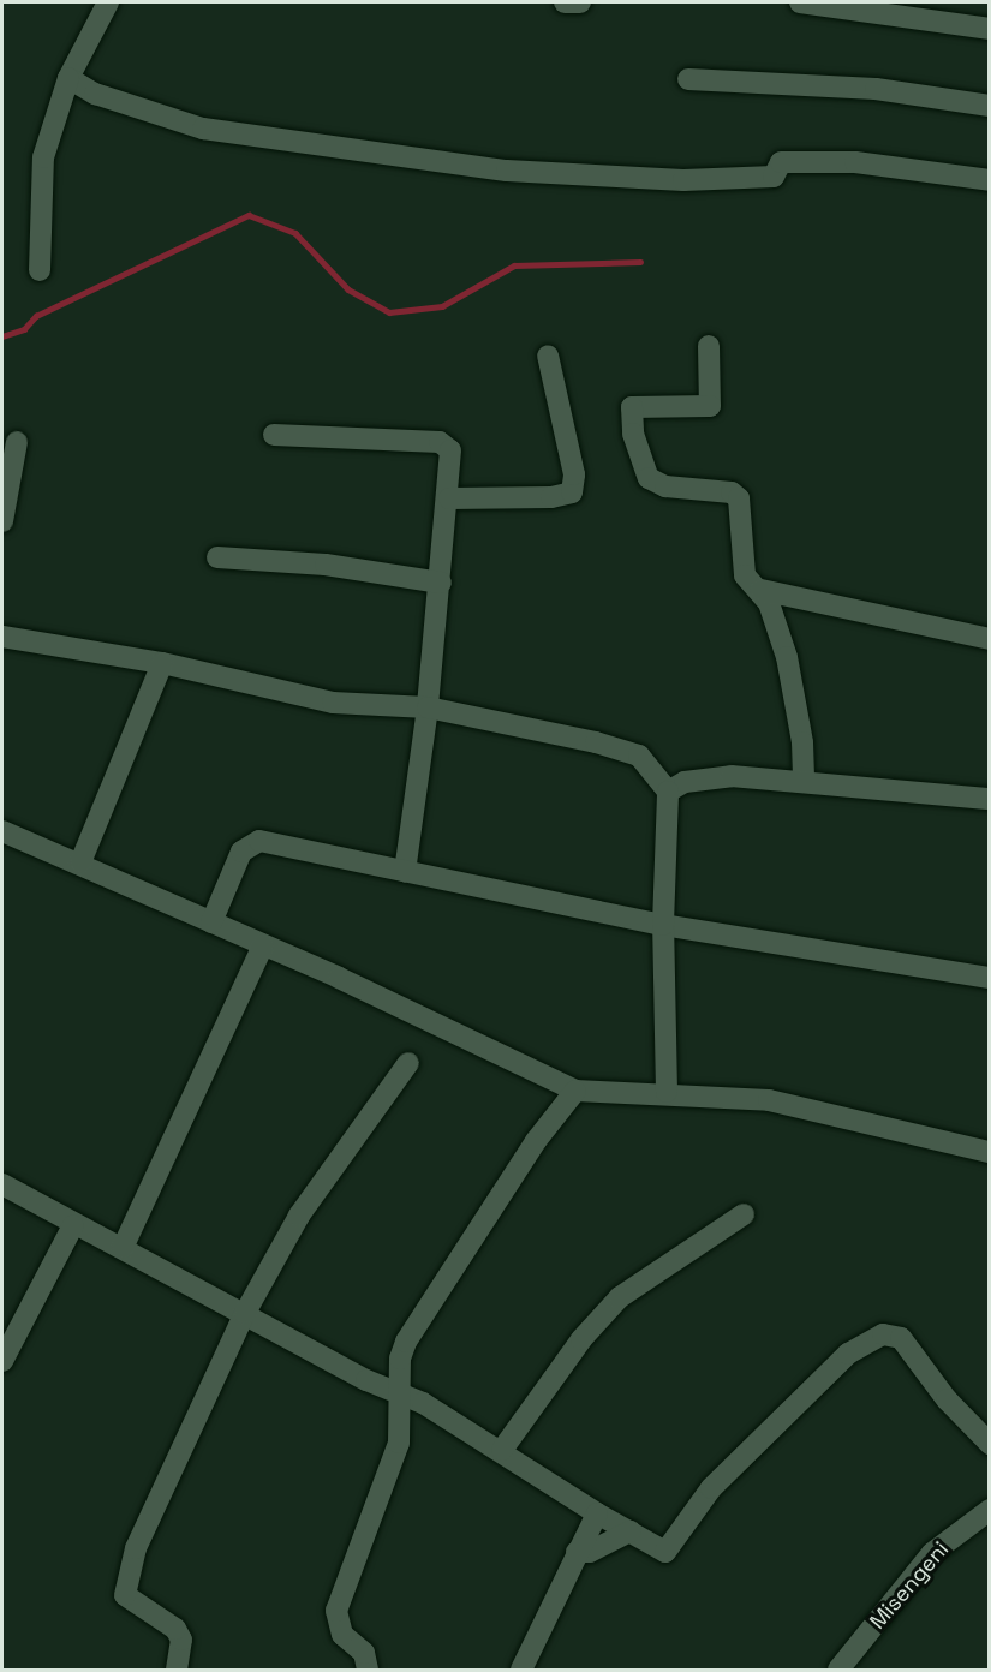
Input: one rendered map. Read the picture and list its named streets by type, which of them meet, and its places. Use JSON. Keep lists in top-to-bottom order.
{
  "streets": {
    "street": ["Misengeni"]
  }
}
